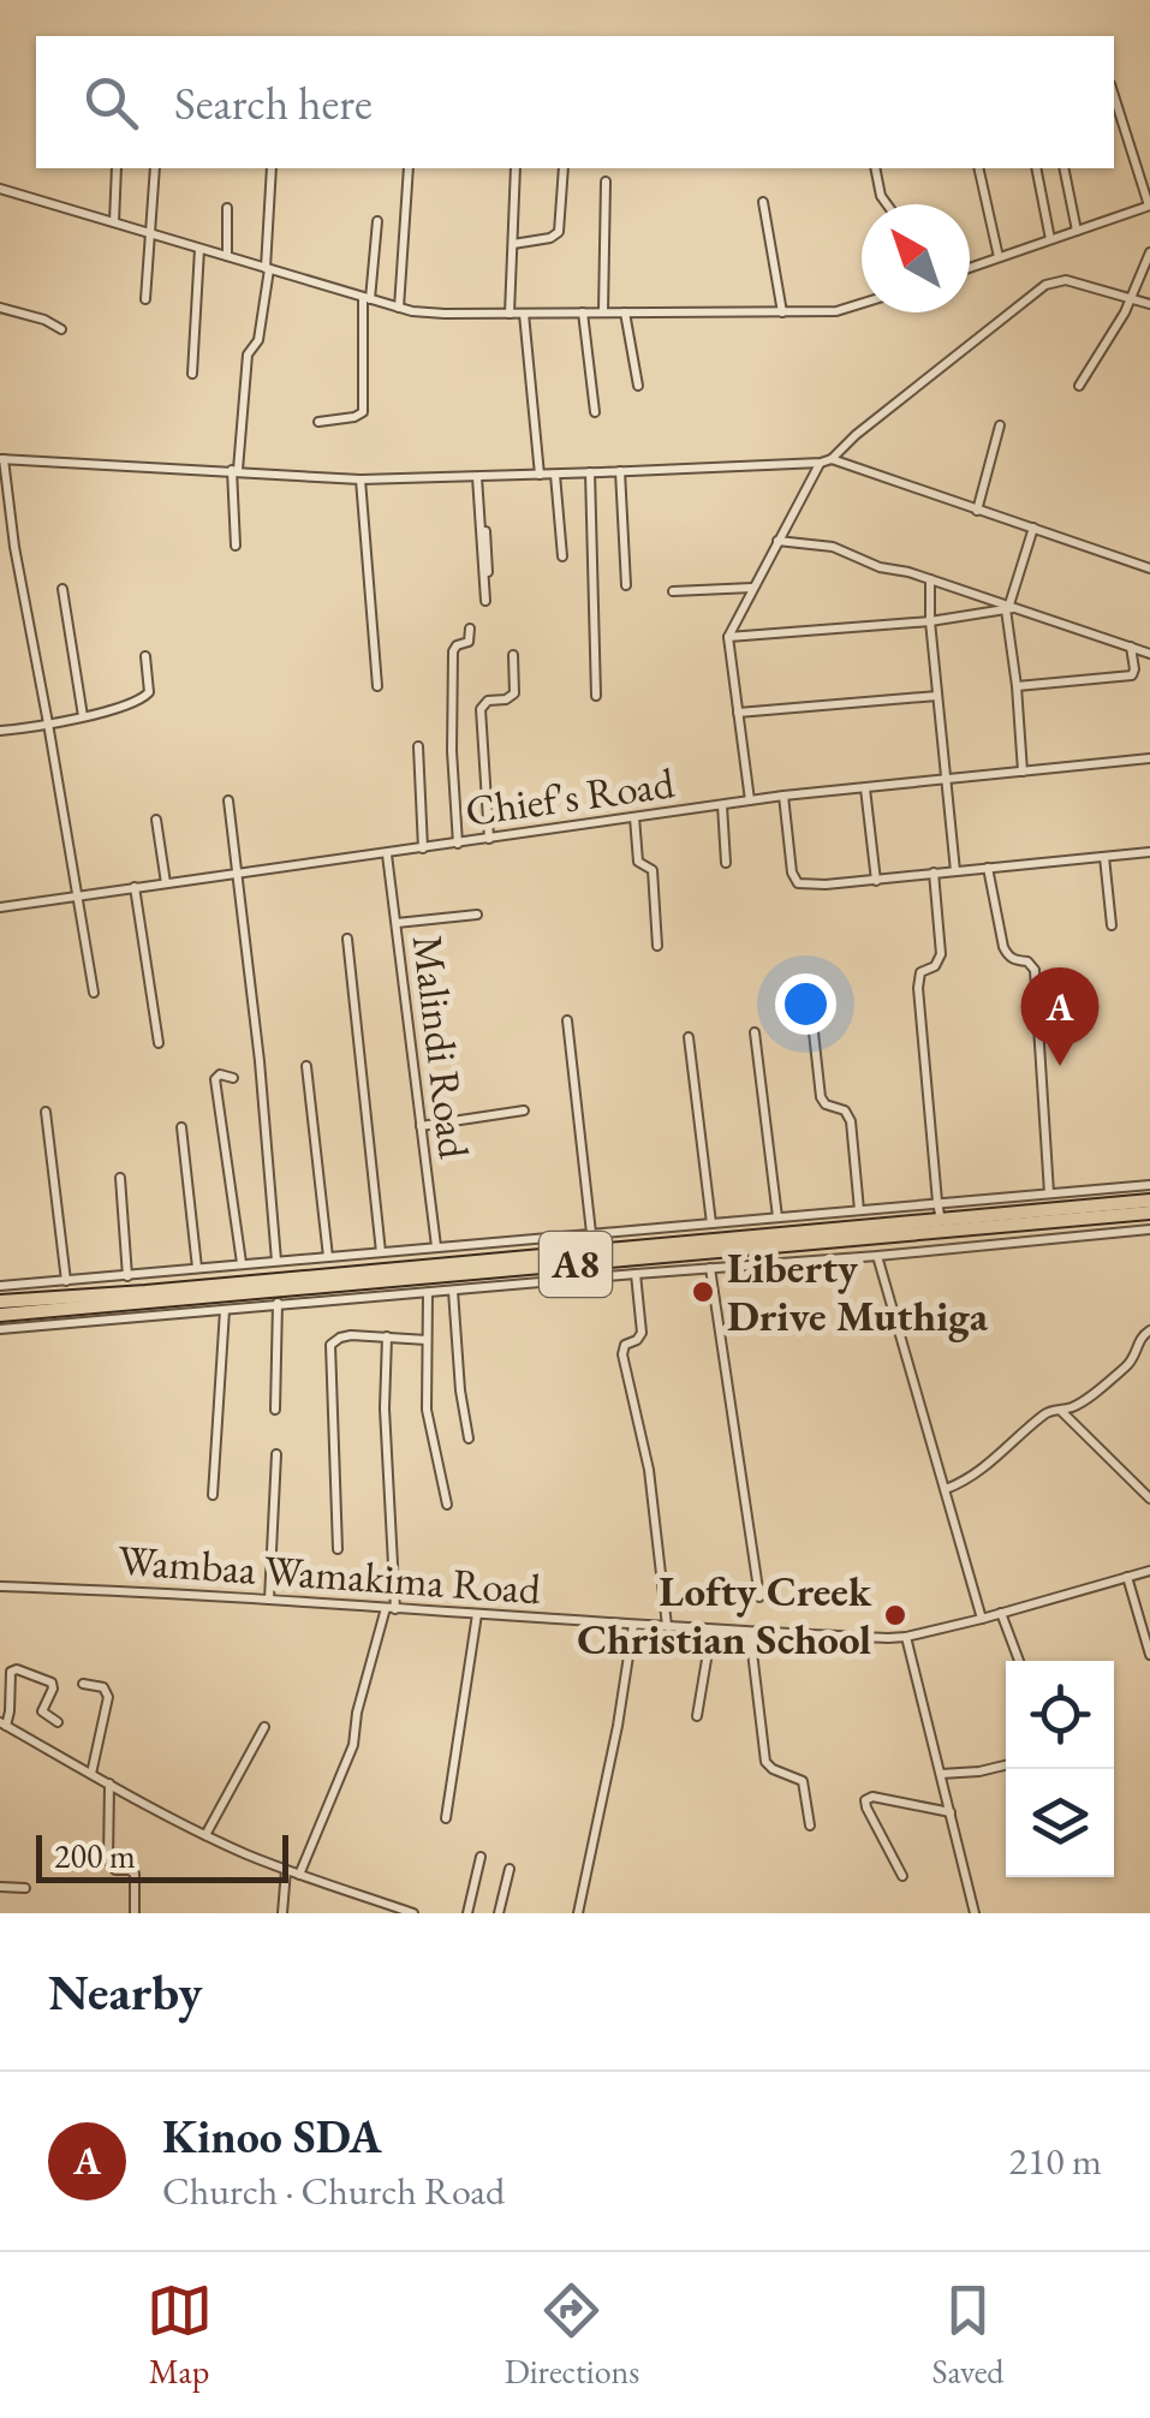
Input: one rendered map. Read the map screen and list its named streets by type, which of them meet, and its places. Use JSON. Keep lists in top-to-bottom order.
{
  "streets": {
    "highway": ["A8"],
    "street": ["Chief's Road", "Malindi Road", "Wambaa Wamakima Road"]
  },
  "crossings": [
    ["Chief's Road", "Malindi Road"]
  ],
  "places": ["Liberty Drive Muthiga", "Lofty Creek Christian School"],
  "scale_bar": "200 m",
  "north": "top left",
  "page": {
    "search": "Search here",
    "pins": "A",
    "scale": "200 m",
    "heading": "Nearby",
    "list": [
      {
        "mark": "A",
        "name": "Kinoo SDA",
        "note": "Church · Church Road",
        "value": "210 m"
      }
    ],
    "nav": ["Map", "Directions", "Saved"]
  }
}
